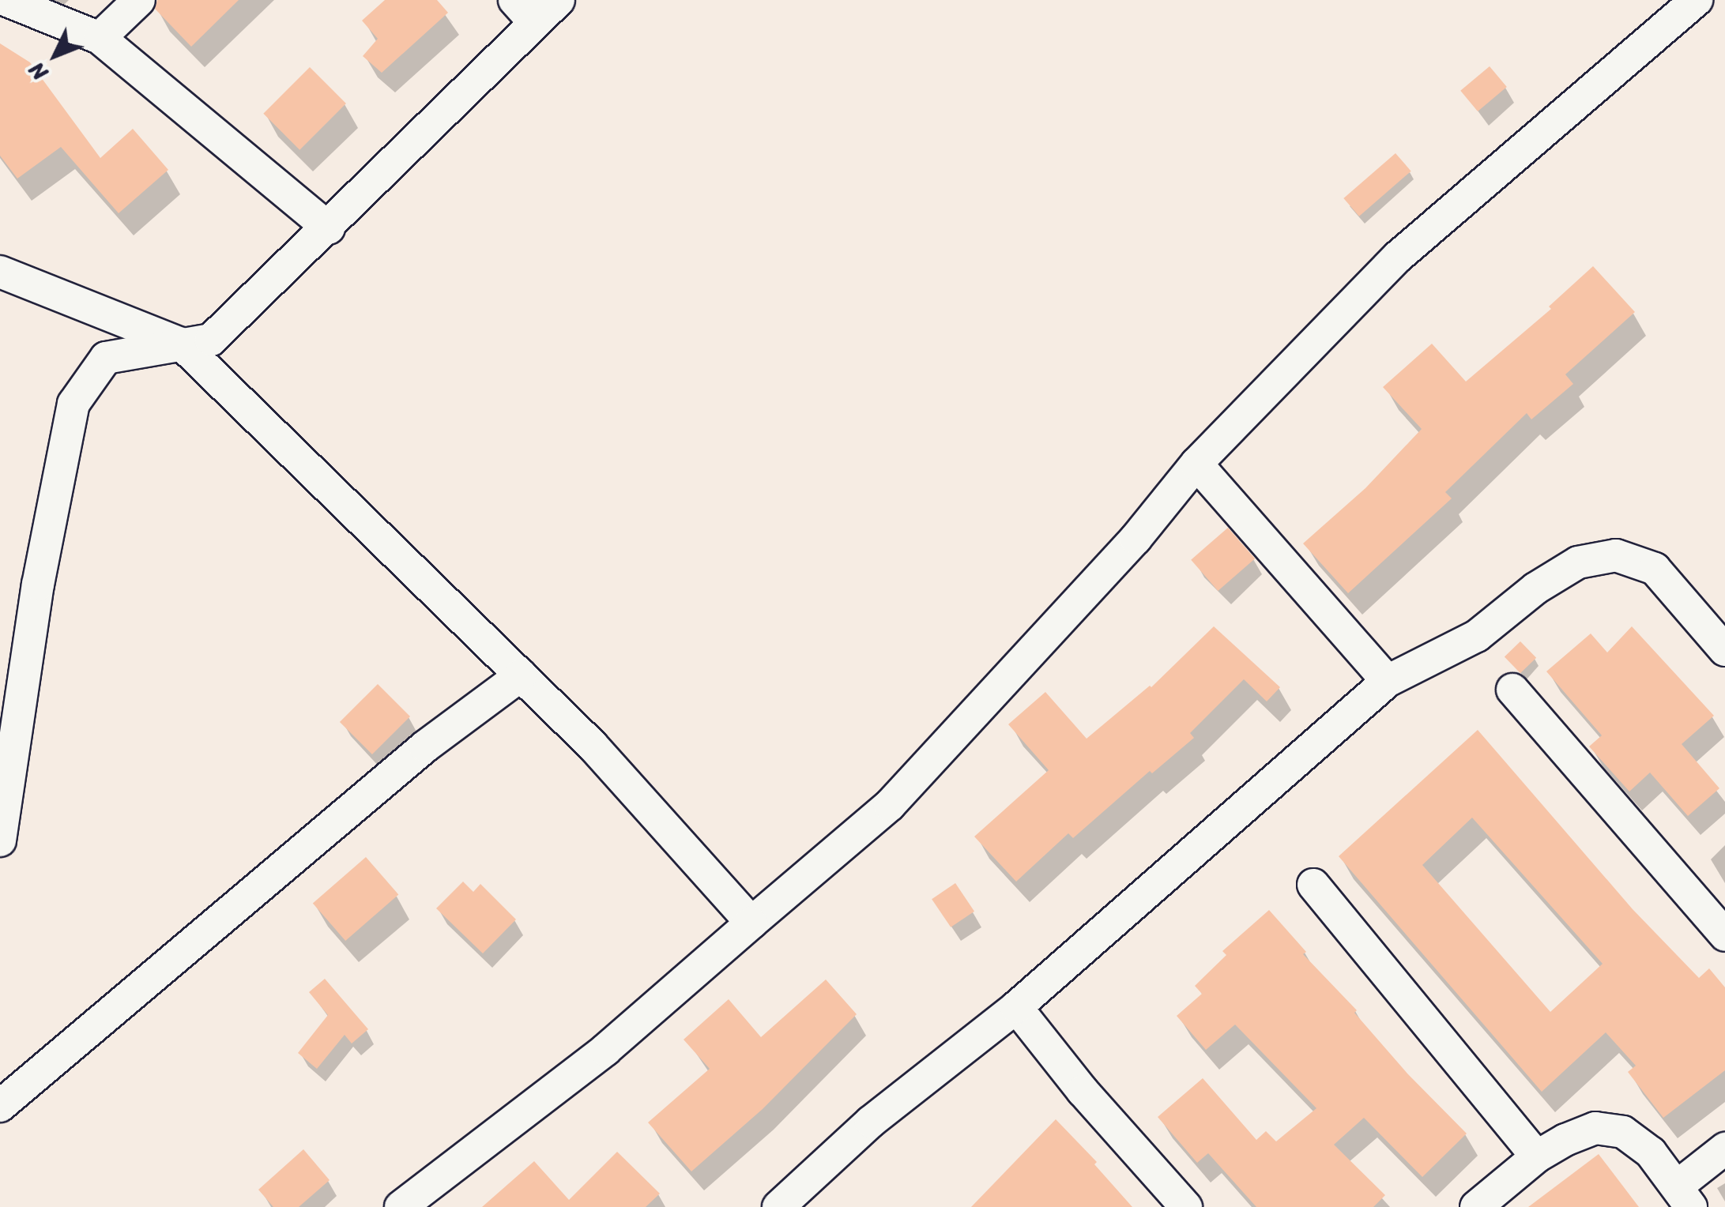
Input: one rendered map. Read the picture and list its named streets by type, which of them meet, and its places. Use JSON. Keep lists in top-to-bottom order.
{
  "north": "bottom left"
}
